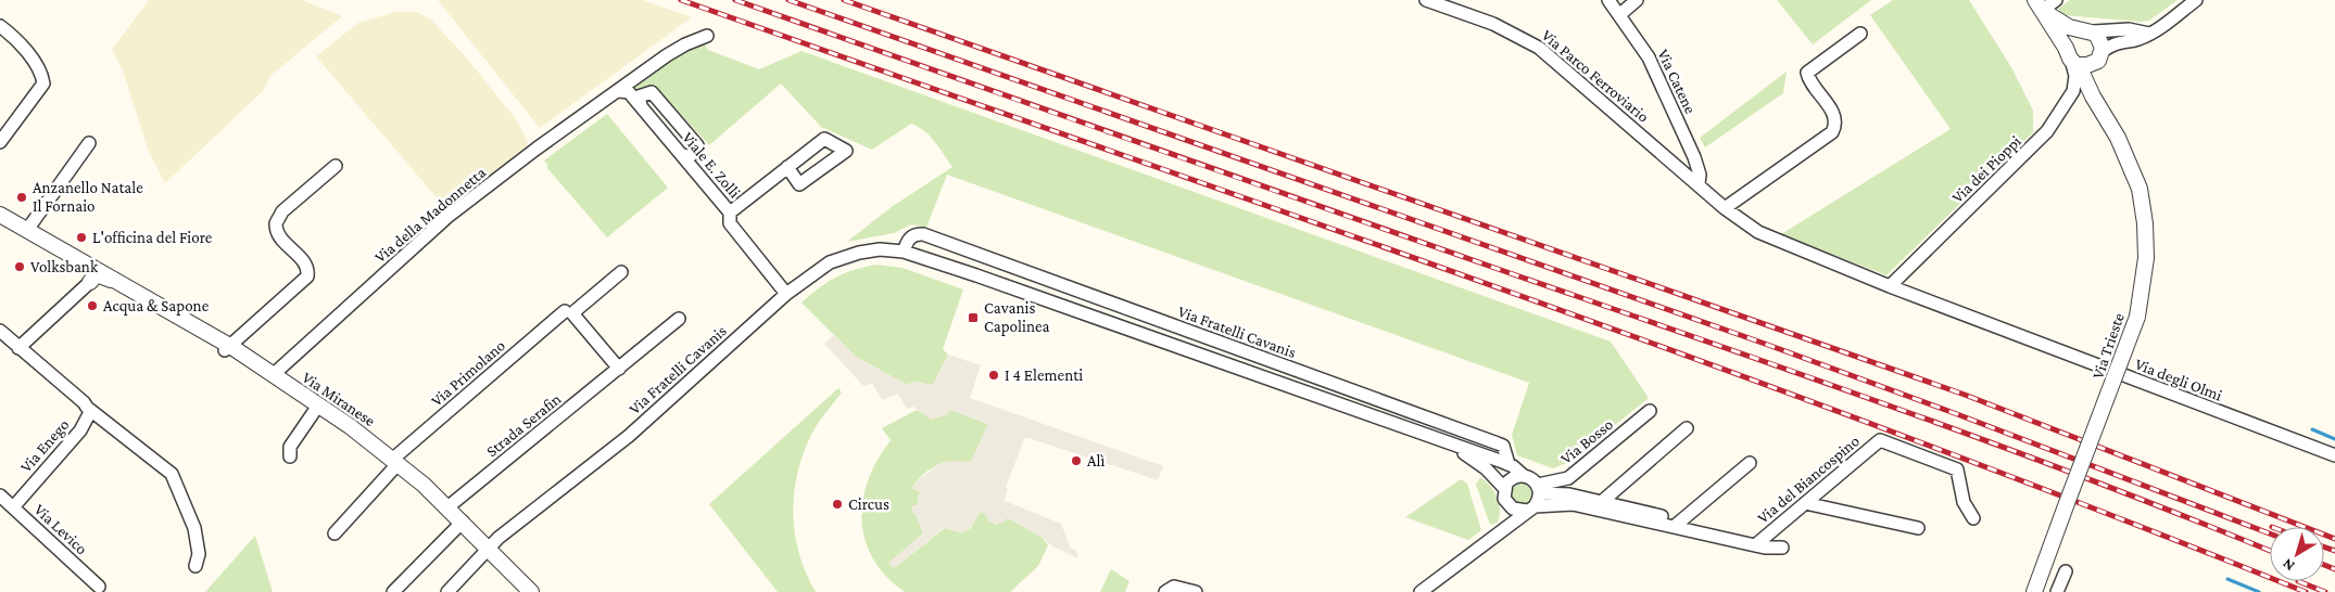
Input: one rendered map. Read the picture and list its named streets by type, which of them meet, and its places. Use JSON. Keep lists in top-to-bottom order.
{
  "streets": {
    "street": [
      "Via Parco Ferroviario",
      "Via Catene",
      "Viale E. Zolli",
      "Via dei Pioppi",
      "Via della Madonnetta",
      "Via Fratelli Cavanis",
      "Via Trieste",
      "Via Primolano",
      "Via degli Olmi",
      "Via Miranese",
      "Strada Serafin",
      "Via Bosso",
      "Via Enego",
      "Via del Biancospino",
      "Via Levico"
    ]
  },
  "crossings": [
    ["Via Parco Ferroviario", "Via Catene"],
    ["Via Parco Ferroviario", "Via dei Pioppi"],
    ["Via Parco Ferroviario", "Via degli Olmi"],
    ["Viale E. Zolli", "Via della Madonnetta"],
    ["Viale E. Zolli", "Via Fratelli Cavanis"],
    ["Via dei Pioppi", "Via Trieste"],
    ["Via dei Pioppi", "Via degli Olmi"],
    ["Via della Madonnetta", "Via Miranese"],
    ["Via Fratelli Cavanis", "Via Miranese"],
    ["Via Fratelli Cavanis", "Via Bosso"],
    ["Via Primolano", "Via Miranese"],
    ["Via Miranese", "Strada Serafin"],
    ["Via Enego", "Via Levico"]
  ],
  "places": {
    "other": [
      "Anzanello Natale Il Fornaio",
      "L'officina del Fiore",
      "Volksbank",
      "Acqua & Sapone",
      "I 4 Elementi",
      "Alì",
      "Circus"
    ],
    "transit": ["Cavanis Capolinea"]
  },
  "north": "bottom left"
}
